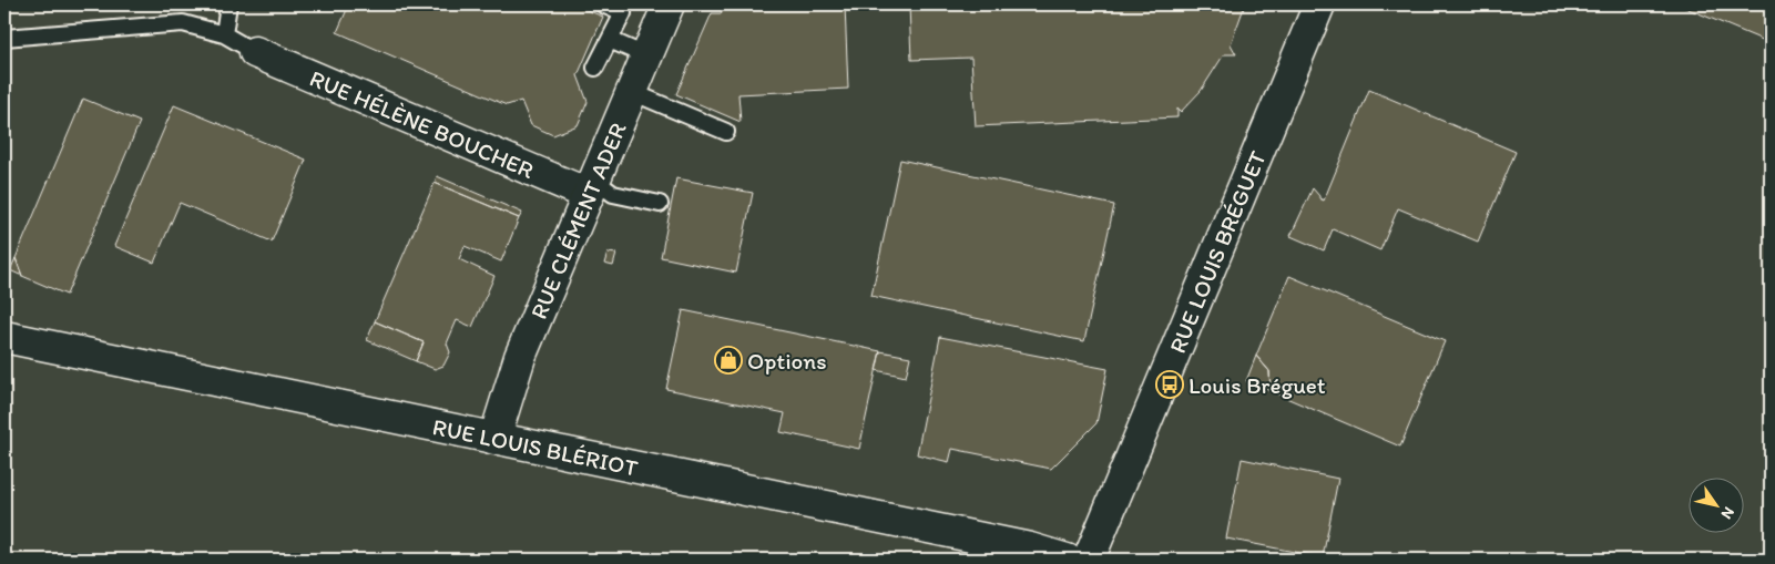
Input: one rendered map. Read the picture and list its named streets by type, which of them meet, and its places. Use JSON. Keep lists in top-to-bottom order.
{
  "streets": {
    "street": [
      "RUE HÉLÈNE BOUCHER",
      "RUE CLÉMENT ADER",
      "RUE LOUIS BRÉGUET",
      "RUE LOUIS BLÉRIOT"
    ]
  },
  "crossings": [
    ["RUE HÉLÈNE BOUCHER", "RUE CLÉMENT ADER"],
    ["RUE CLÉMENT ADER", "RUE LOUIS BLÉRIOT"]
  ],
  "places": {
    "shop": ["Options"],
    "bus stop": ["Louis Bréguet"]
  },
  "north": "bottom right"
}
